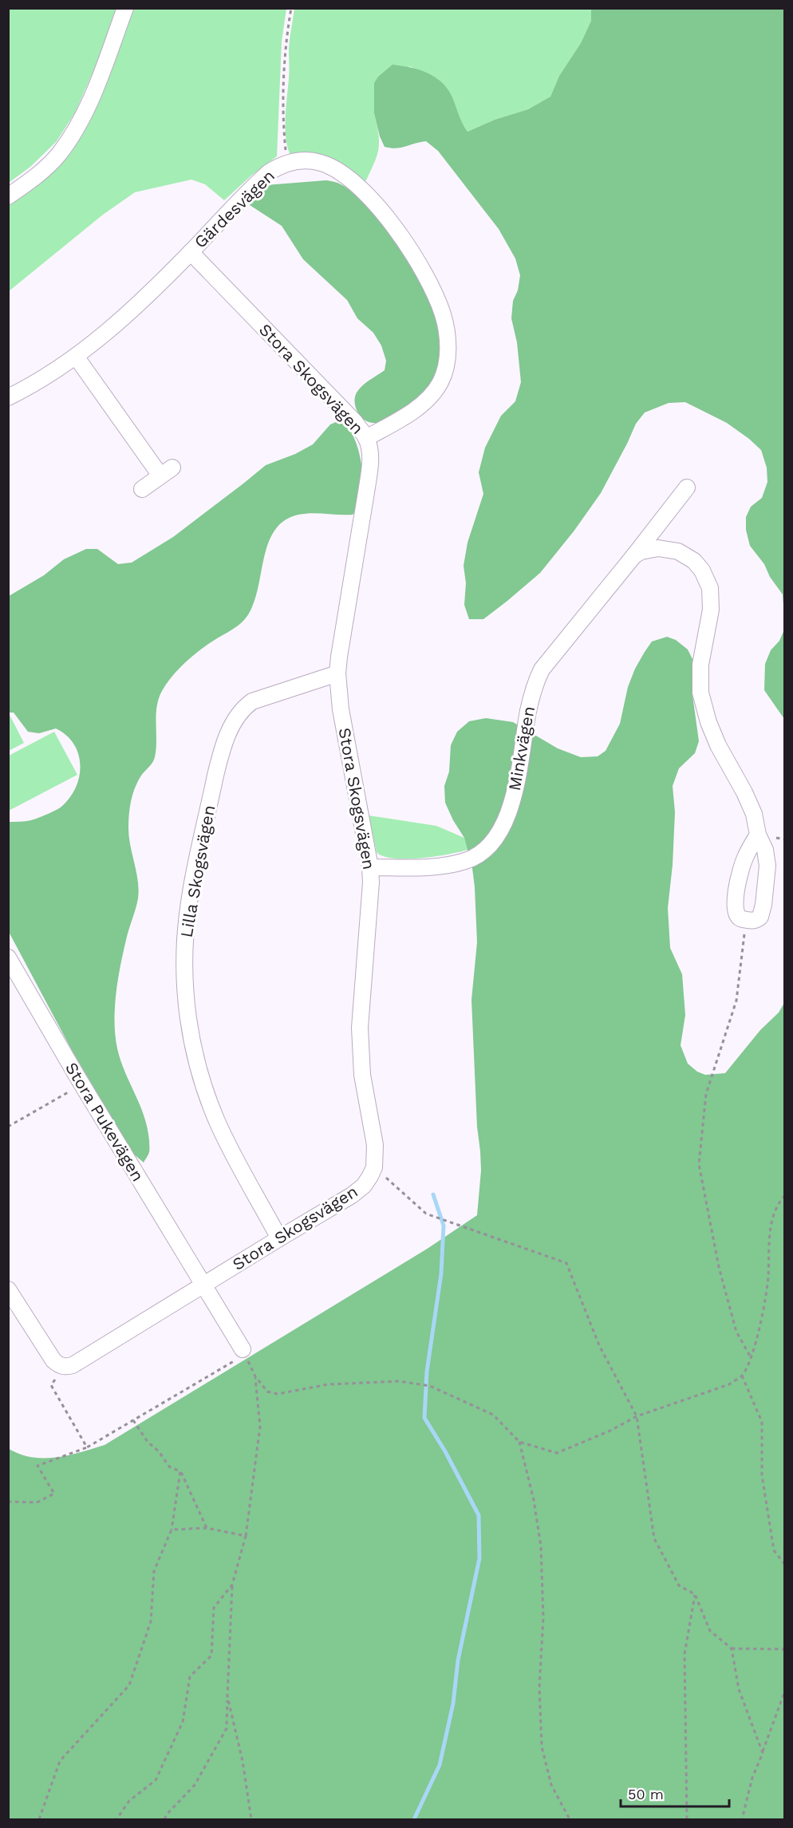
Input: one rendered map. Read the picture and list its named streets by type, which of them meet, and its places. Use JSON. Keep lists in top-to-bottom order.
{
  "streets": {
    "street": [
      "Gärdesvägen",
      "Stora Skogsvägen",
      "Minkvägen",
      "Lilla Skogsvägen",
      "Stora Pukevägen"
    ]
  },
  "crossings": [
    ["Gärdesvägen", "Stora Skogsvägen"],
    ["Stora Skogsvägen", "Minkvägen"],
    ["Stora Skogsvägen", "Lilla Skogsvägen"],
    ["Stora Skogsvägen", "Stora Pukevägen"]
  ],
  "scale_bar": "50 m"
}
